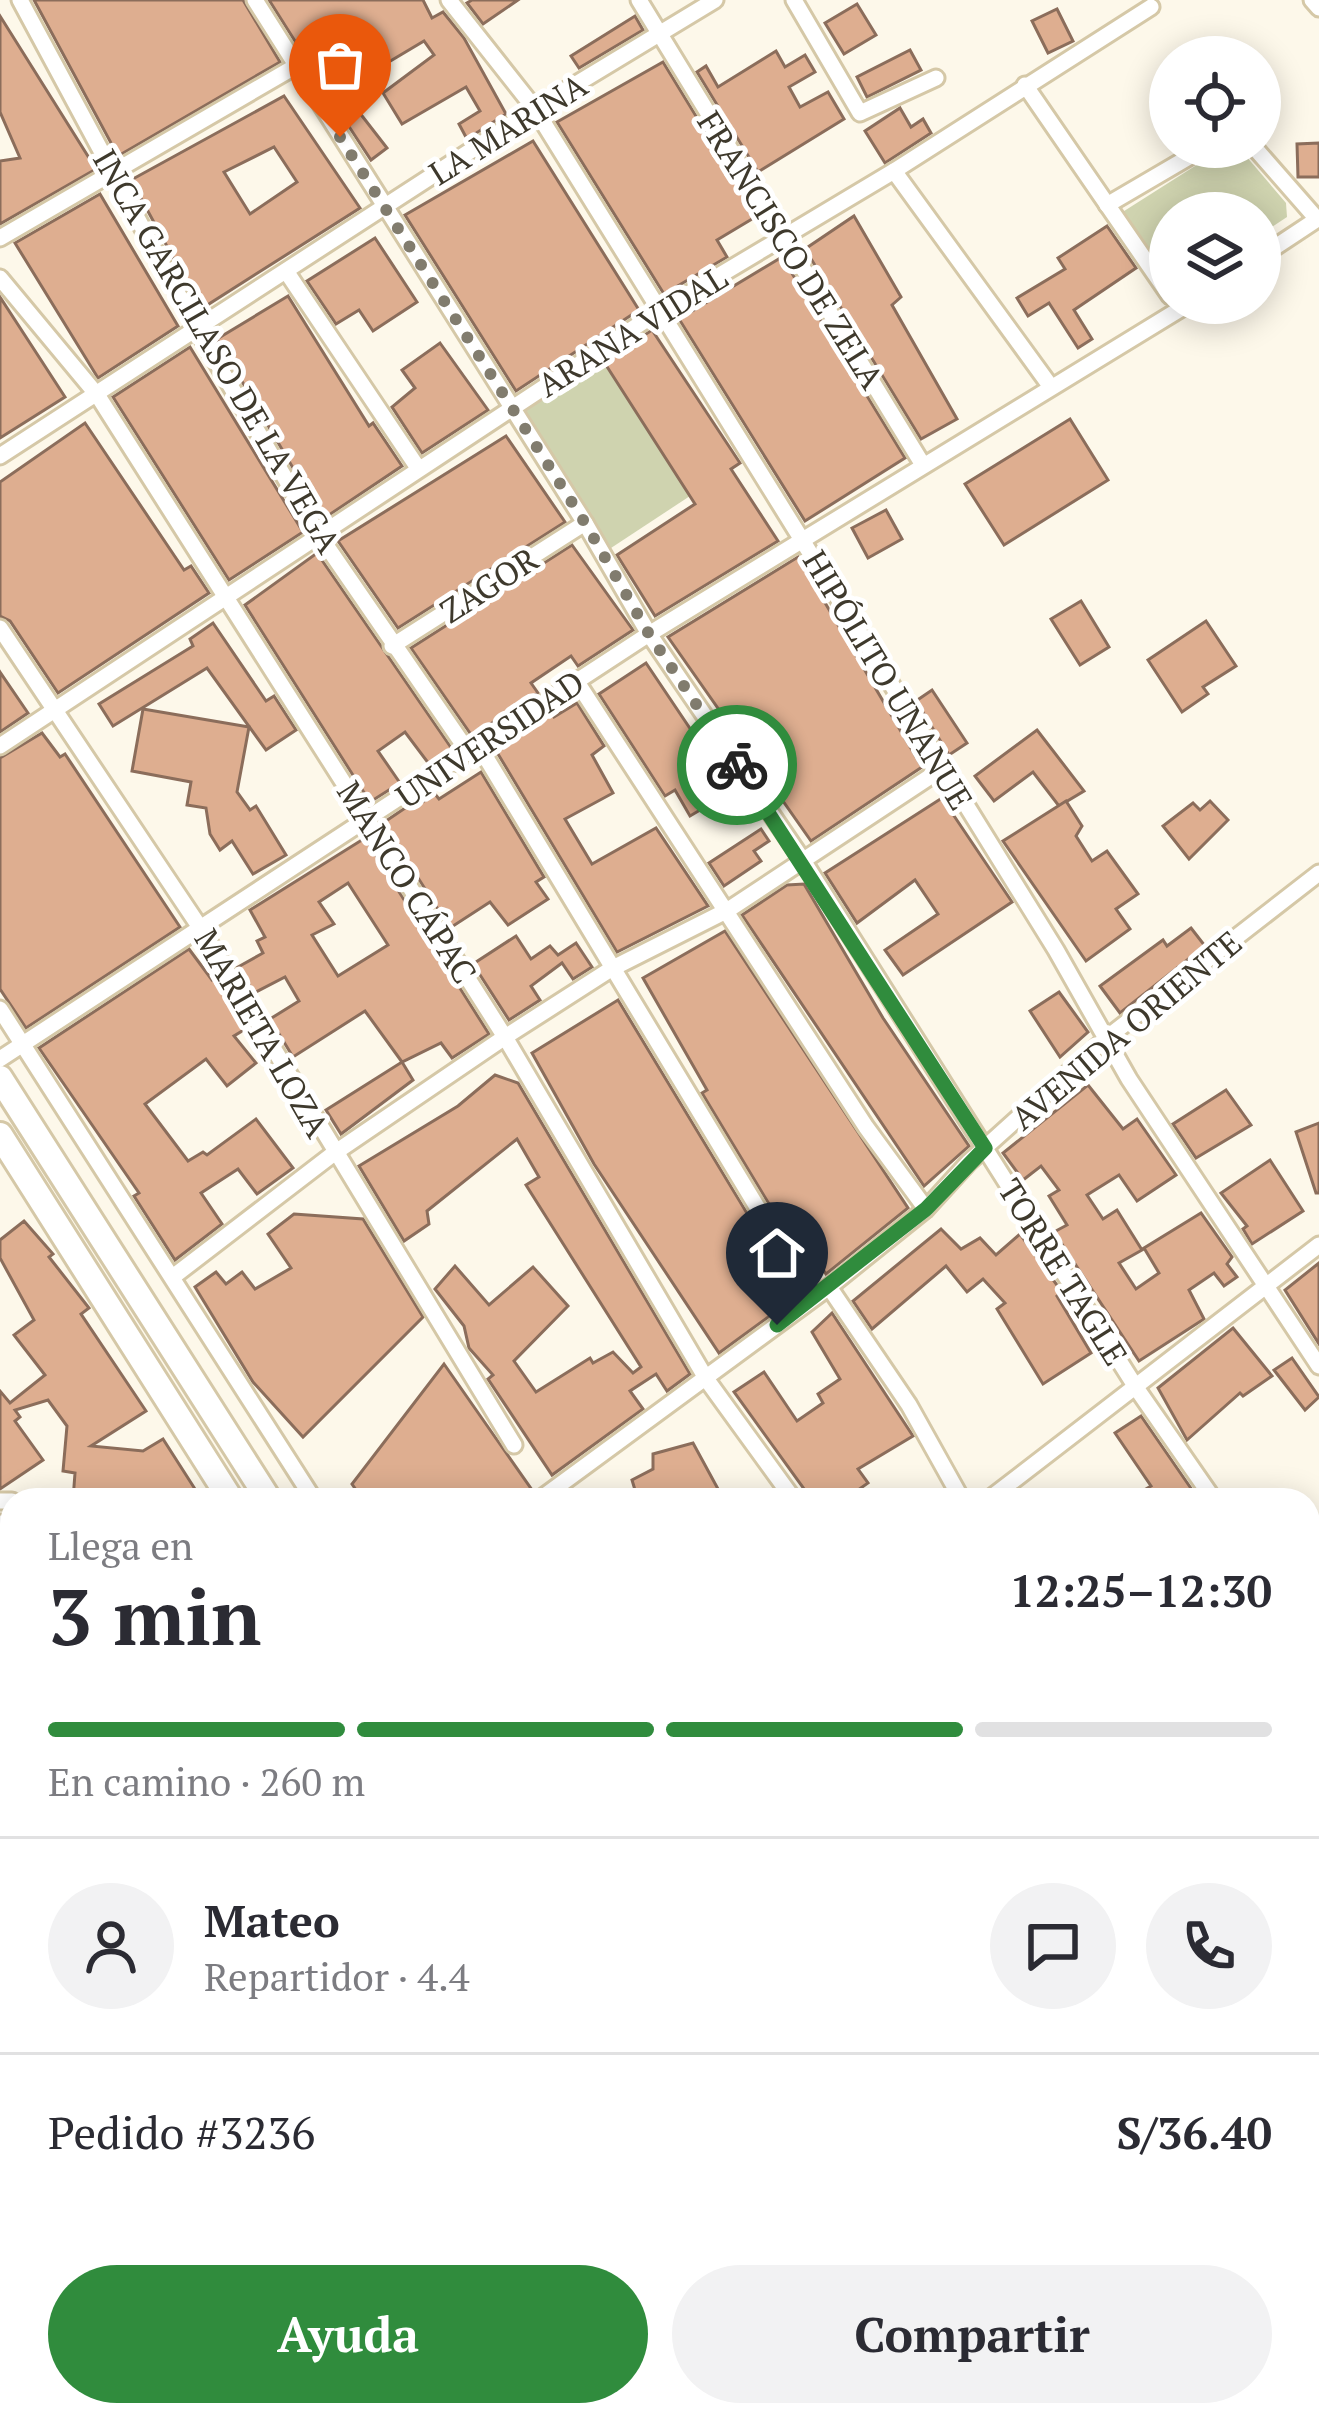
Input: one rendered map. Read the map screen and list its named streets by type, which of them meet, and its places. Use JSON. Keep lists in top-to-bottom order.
{
  "streets": {
    "street": [
      "LA MARINA",
      "FRANCISCO DE ZELA",
      "ARANA VIDAL",
      "INCA GARCILASO DE LA VEGA",
      "ZAGOR",
      "HIPÓLITO UNANUE",
      "UNIVERSIDAD",
      "MANCO CÁPAC",
      "AVENIDA ORIENTE",
      "MARIETA LOZA",
      "TORRE TAGLE"
    ]
  },
  "crossings": [
    ["LA MARINA", "FRANCISCO DE ZELA"],
    ["LA MARINA", "INCA GARCILASO DE LA VEGA"],
    ["LA MARINA", "HIPÓLITO UNANUE"],
    ["LA MARINA", "MANCO CÁPAC"],
    ["LA MARINA", "TORRE TAGLE"],
    ["FRANCISCO DE ZELA", "ARANA VIDAL"],
    ["FRANCISCO DE ZELA", "UNIVERSIDAD"],
    ["ARANA VIDAL", "INCA GARCILASO DE LA VEGA"],
    ["ARANA VIDAL", "HIPÓLITO UNANUE"],
    ["ARANA VIDAL", "MANCO CÁPAC"],
    ["ARANA VIDAL", "MARIETA LOZA"],
    ["ARANA VIDAL", "TORRE TAGLE"],
    ["INCA GARCILASO DE LA VEGA", "ZAGOR"],
    ["INCA GARCILASO DE LA VEGA", "UNIVERSIDAD"],
    ["INCA GARCILASO DE LA VEGA", "AVENIDA ORIENTE"],
    ["ZAGOR", "TORRE TAGLE"],
    ["HIPÓLITO UNANUE", "UNIVERSIDAD"],
    ["HIPÓLITO UNANUE", "AVENIDA ORIENTE"],
    ["UNIVERSIDAD", "MANCO CÁPAC"],
    ["UNIVERSIDAD", "MARIETA LOZA"],
    ["UNIVERSIDAD", "TORRE TAGLE"],
    ["MANCO CÁPAC", "AVENIDA ORIENTE"],
    ["AVENIDA ORIENTE", "TORRE TAGLE"]
  ],
  "page": {
    "heading": ["3 min", "Llega en", "12:25–12:30"],
    "panel": [
      "Mateo",
      "Repartidor · 4.4",
      "Pedido #3236",
      "S/36.40"
    ],
    "bar": "En camino · 260 m",
    "buttons": ["Ayuda", "Compartir"]
  }
}
